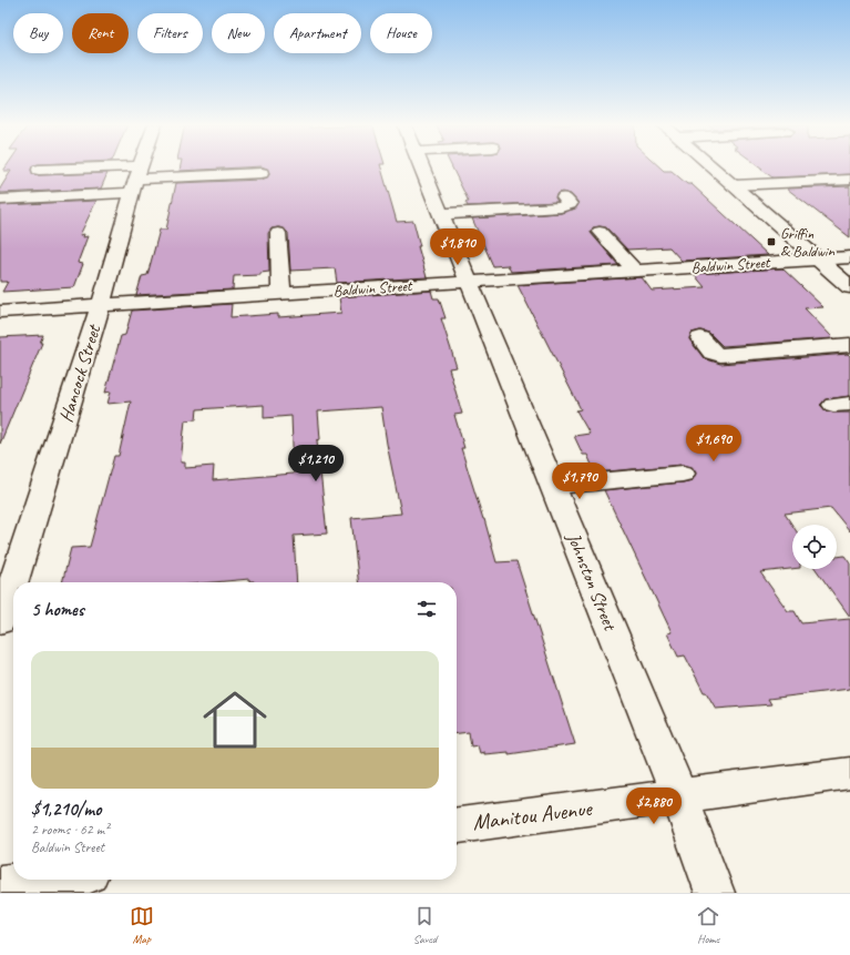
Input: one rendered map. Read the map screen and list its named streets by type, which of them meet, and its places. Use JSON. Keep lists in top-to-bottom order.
{
  "streets": {
    "street": [
      "Baldwin Street",
      "Hancock Street",
      "Johnston Street",
      "Manitou Avenue"
    ]
  },
  "crossings": [
    ["Baldwin Street", "Hancock Street"],
    ["Baldwin Street", "Johnston Street"],
    ["Johnston Street", "Manitou Avenue"]
  ],
  "places": {
    "transit": ["Griffin & Baldwin"]
  },
  "page": {
    "chip": [
      "Buy",
      "Rent",
      "Filters",
      "New",
      "Apartment",
      "House"
    ],
    "price": [
      "$1,810",
      "$1,690",
      "$1,210",
      "$1,790",
      "$2,880"
    ],
    "heading": "5 homes",
    "list": [
      {
        "name": "$1,210/mo",
        "note": "2 rooms · 62 m² · Baldwin Street"
      }
    ],
    "tabs": ["Map", "Saved", "Home"]
  }
}
